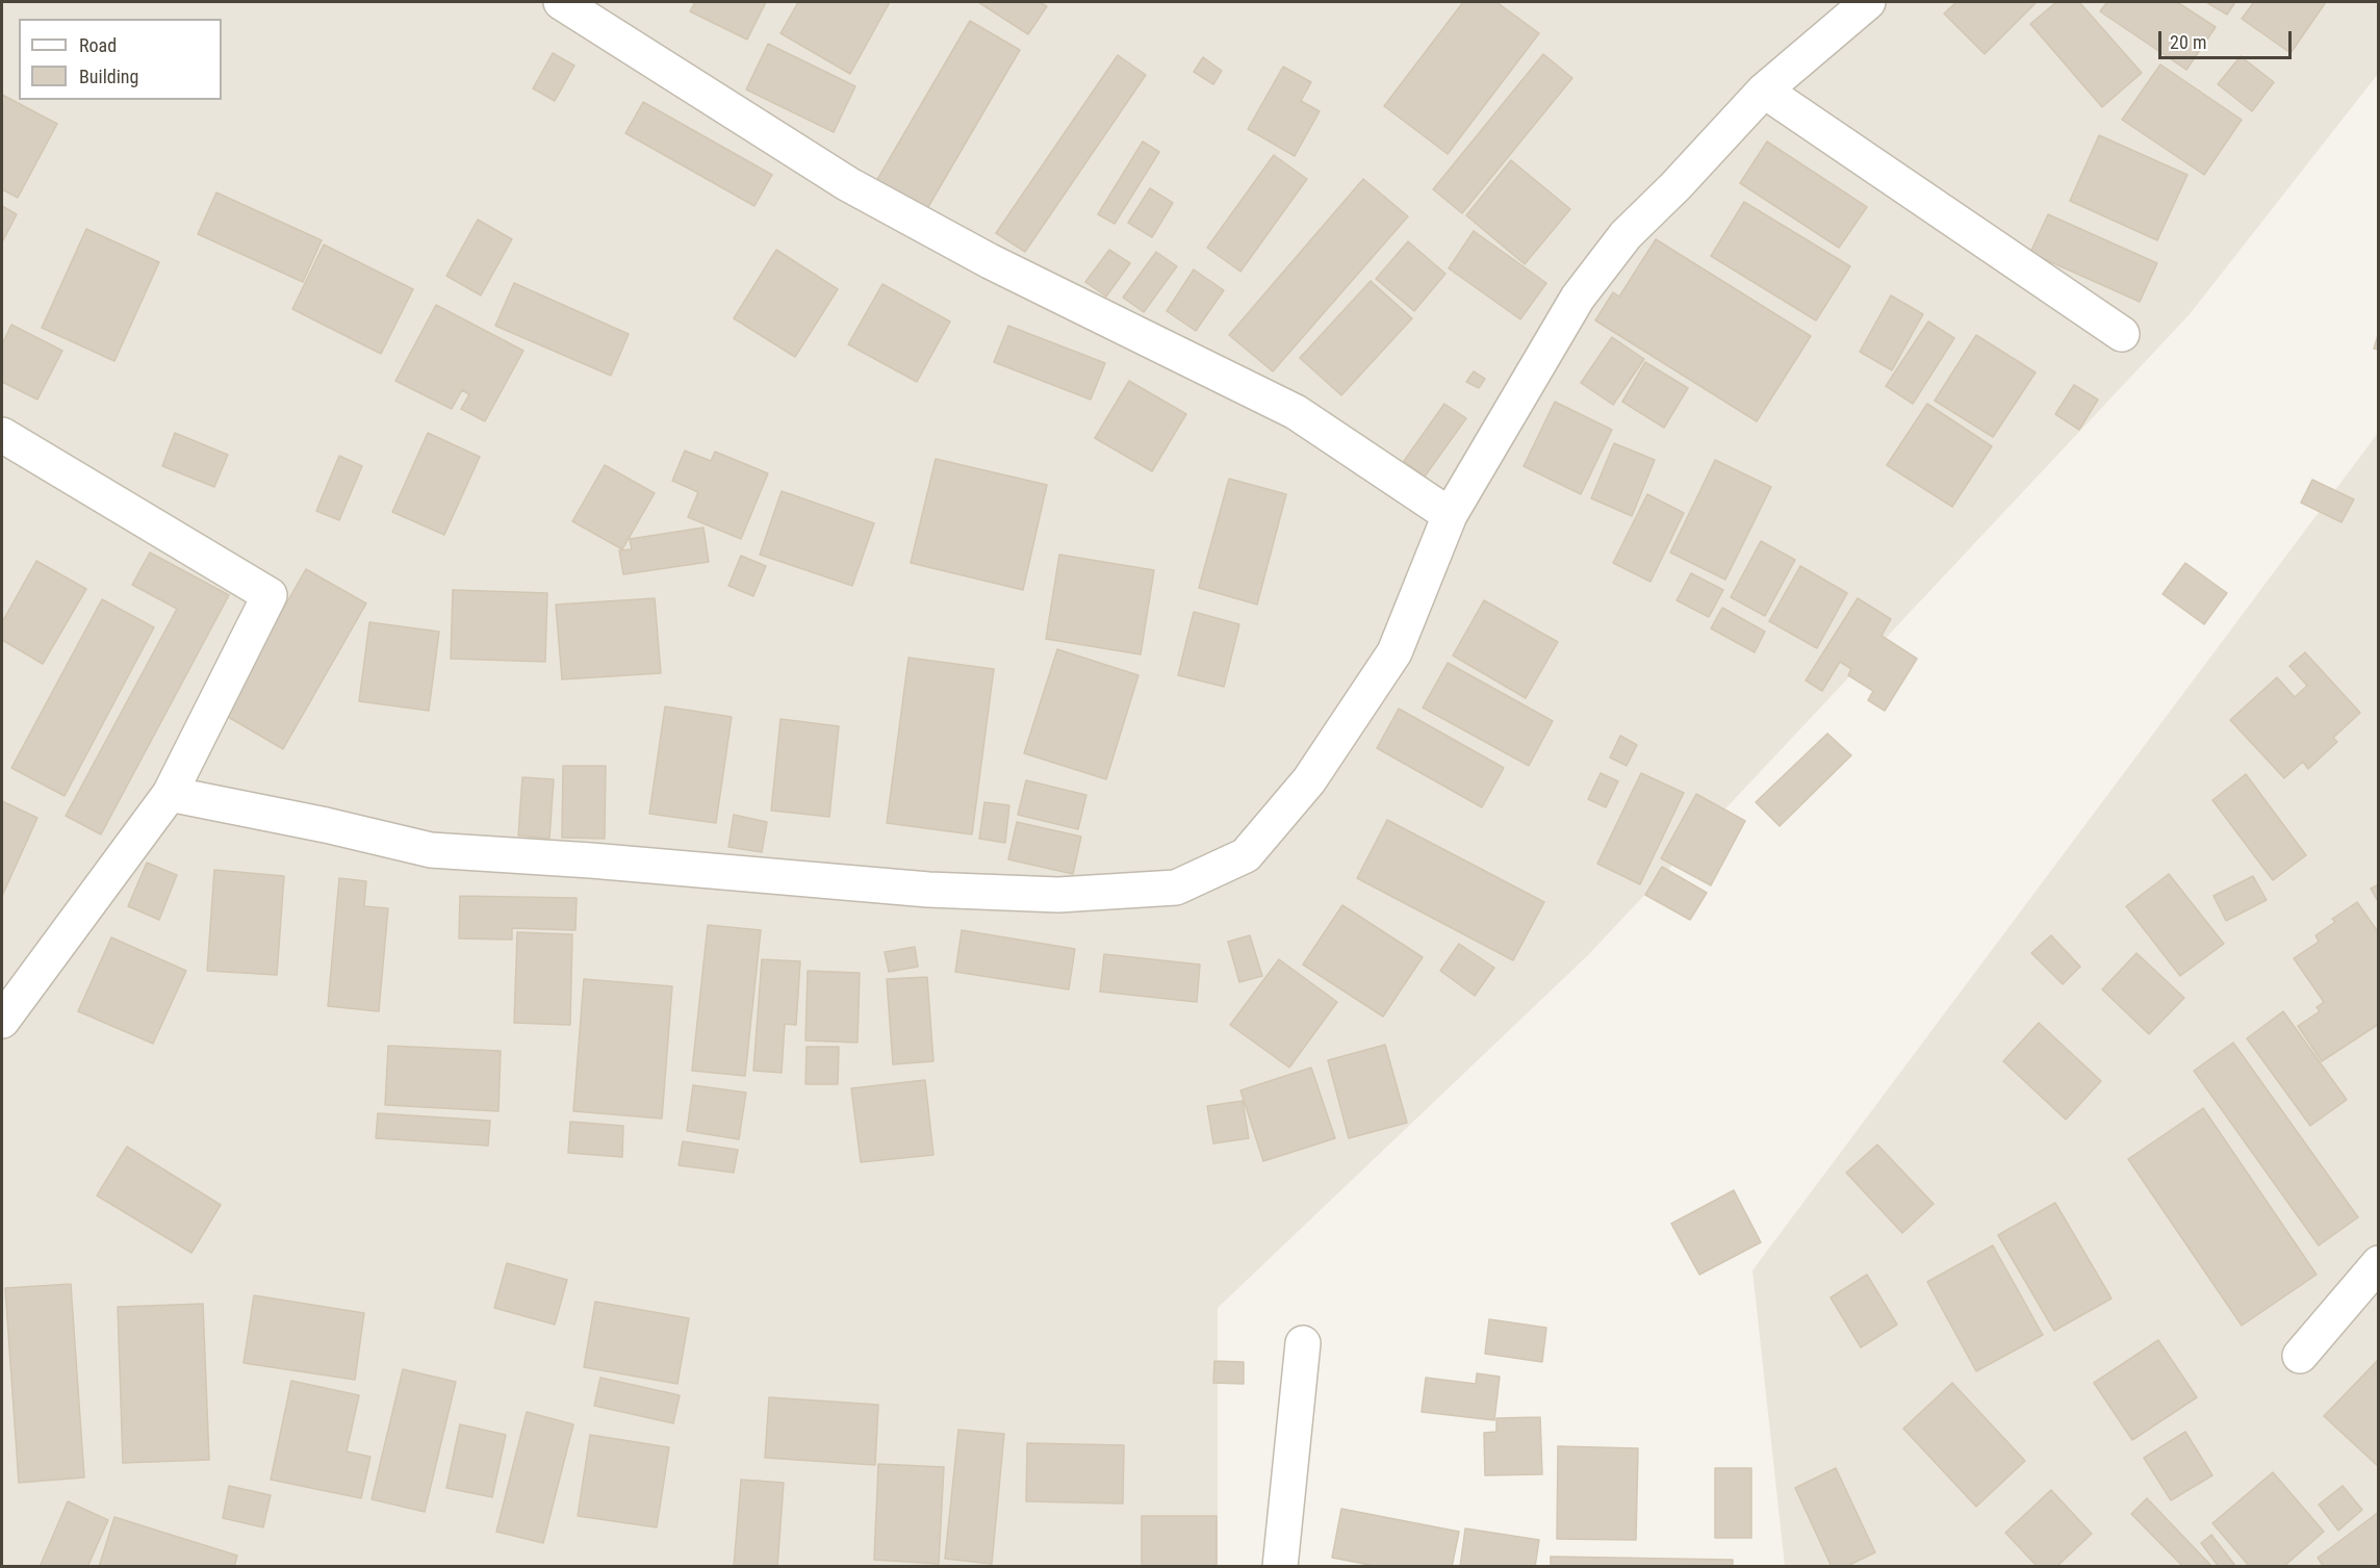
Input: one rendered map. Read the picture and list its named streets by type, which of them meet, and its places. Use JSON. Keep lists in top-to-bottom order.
{
  "legend": ["Road", "Building"],
  "scale_bar": "20 m"
}
